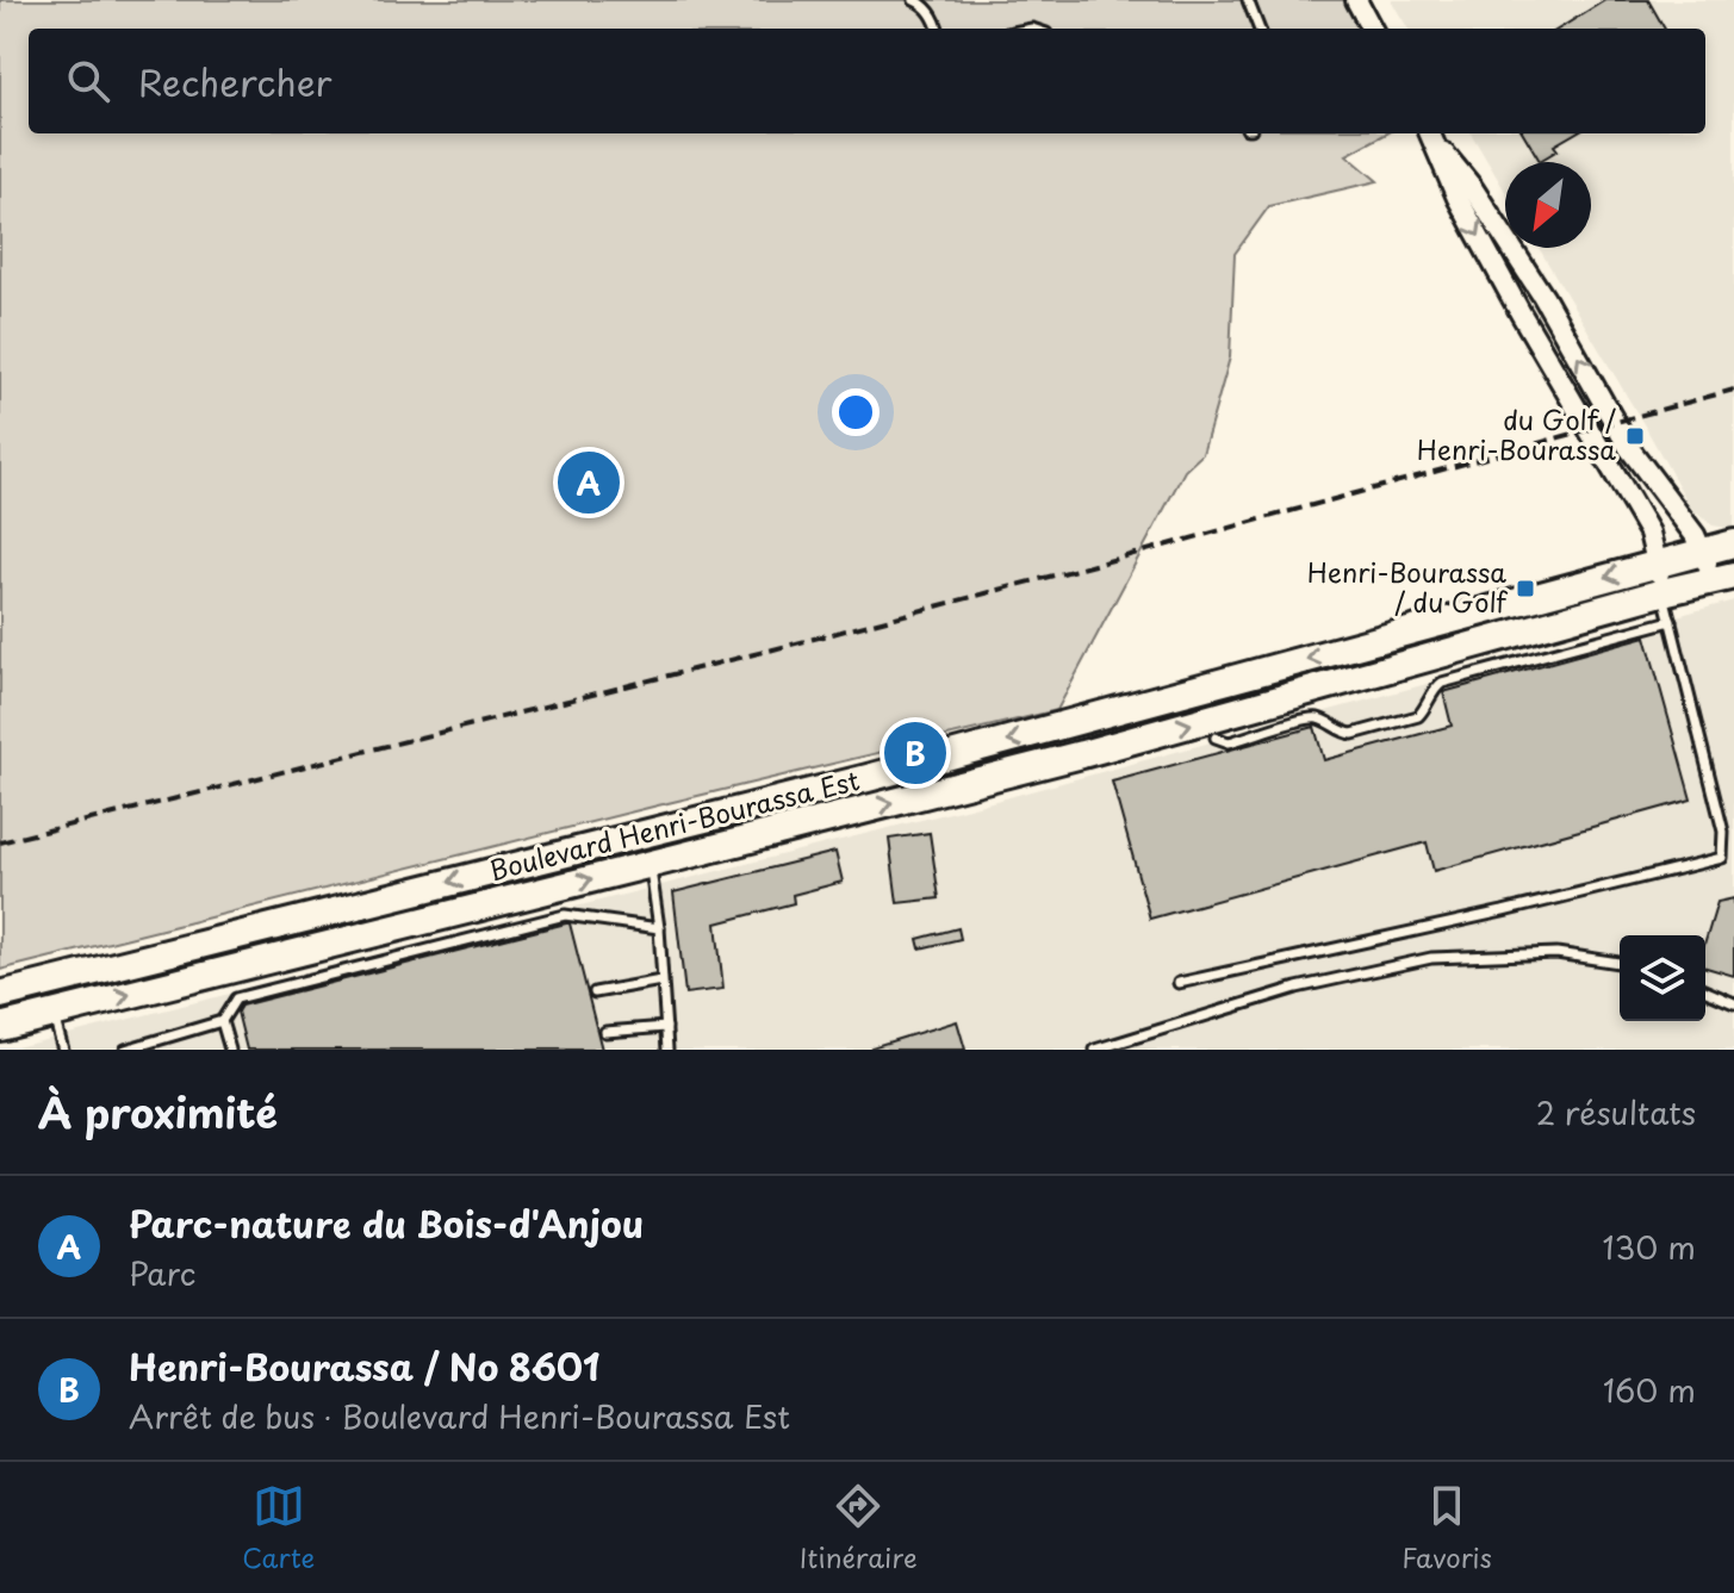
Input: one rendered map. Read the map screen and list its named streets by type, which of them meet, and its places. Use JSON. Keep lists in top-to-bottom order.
{
  "streets": {
    "main road": ["Boulevard Henri-Bourassa Est"]
  },
  "places": {
    "transit": ["du Golf / Henri-Bourassa", "Henri-Bourassa / du Golf"]
  },
  "north": "bottom left",
  "page": {
    "search": "Rechercher",
    "pins": ["A", "B"],
    "heading": ["À proximité", "2 résultats"],
    "list": [
      {
        "mark": "A",
        "name": "Parc-nature du Bois-d'Anjou",
        "note": "Parc",
        "value": "130 m"
      },
      {
        "mark": "B",
        "name": "Henri-Bourassa / No 8601",
        "note": "Arrêt de bus · Boulevard Henri-Bourassa Est",
        "value": "160 m"
      }
    ],
    "nav": ["Carte", "Itinéraire", "Favoris"]
  }
}
